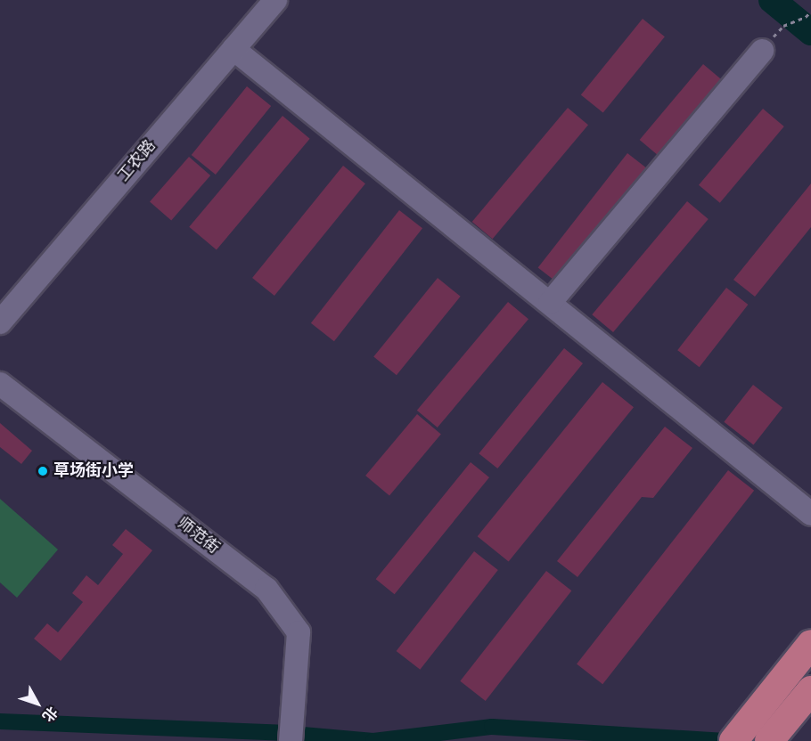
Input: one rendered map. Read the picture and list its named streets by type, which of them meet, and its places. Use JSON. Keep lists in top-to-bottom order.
{
  "streets": {
    "street": ["工农路", "师范街"]
  },
  "places": ["草场街小学"],
  "north": "bottom right"
}
